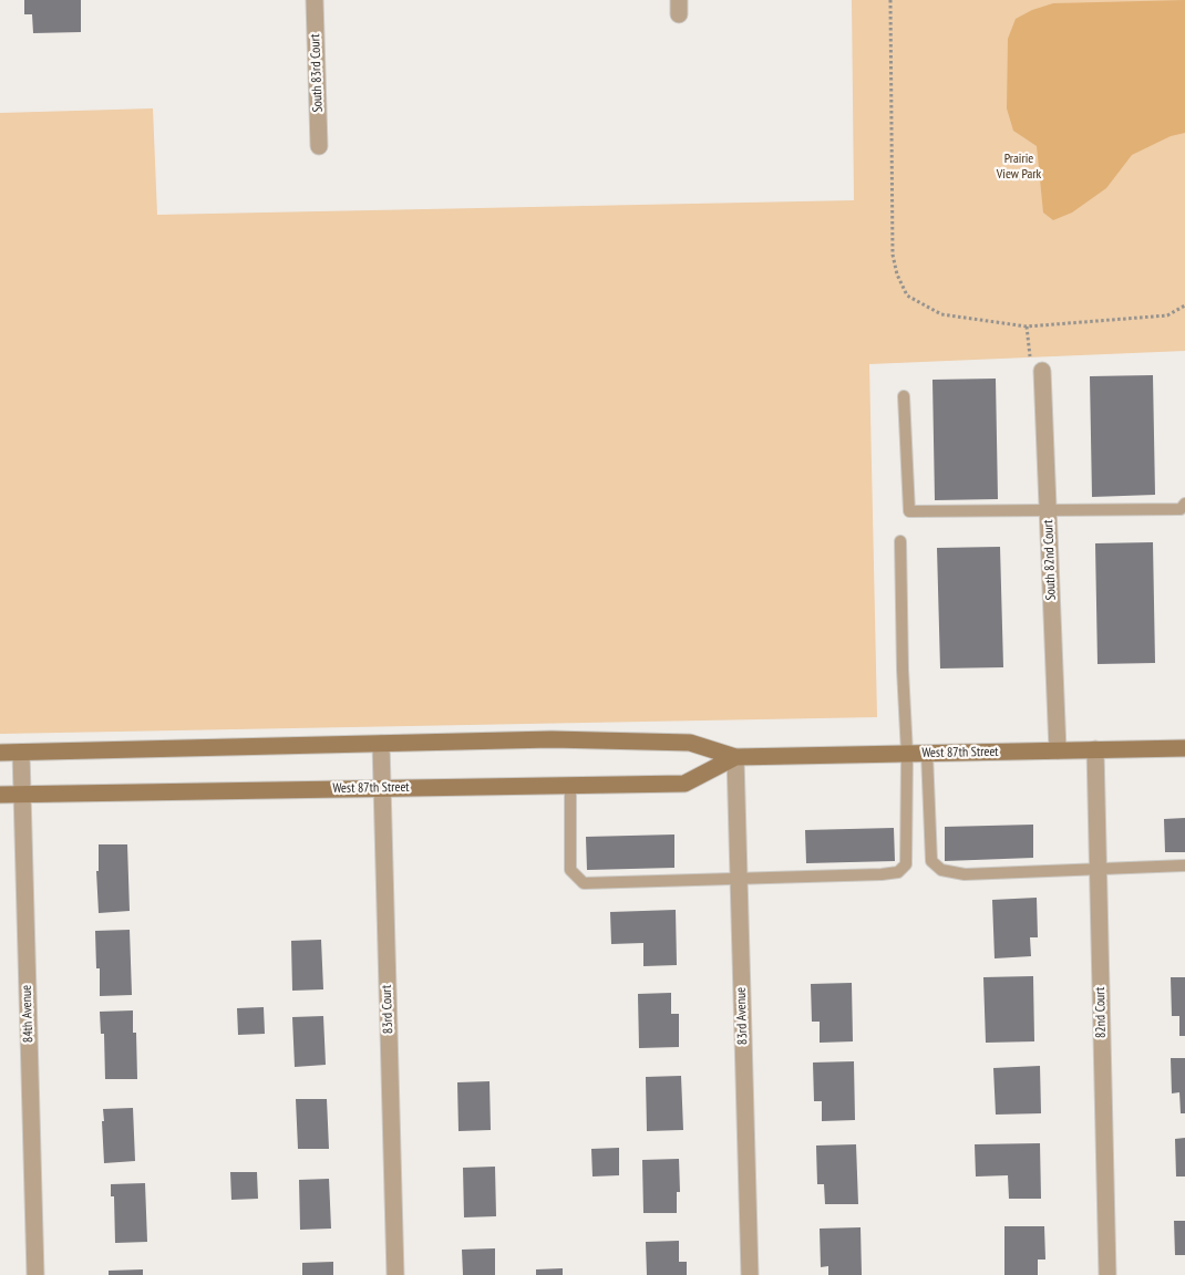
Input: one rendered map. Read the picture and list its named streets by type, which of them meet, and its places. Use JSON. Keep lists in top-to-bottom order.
{
  "streets": {
    "main road": ["West 87th Street"],
    "street": [
      "South 83rd Court",
      "South 82nd Court",
      "83rd Court",
      "82nd Court",
      "84th Avenue",
      "83rd Avenue"
    ]
  },
  "crossings": [
    ["South 82nd Court", "West 87th Street"],
    ["West 87th Street", "83rd Court"],
    ["West 87th Street", "82nd Court"],
    ["West 87th Street", "84th Avenue"],
    ["West 87th Street", "83rd Avenue"]
  ],
  "parks": ["Prairie View Park"]
}
